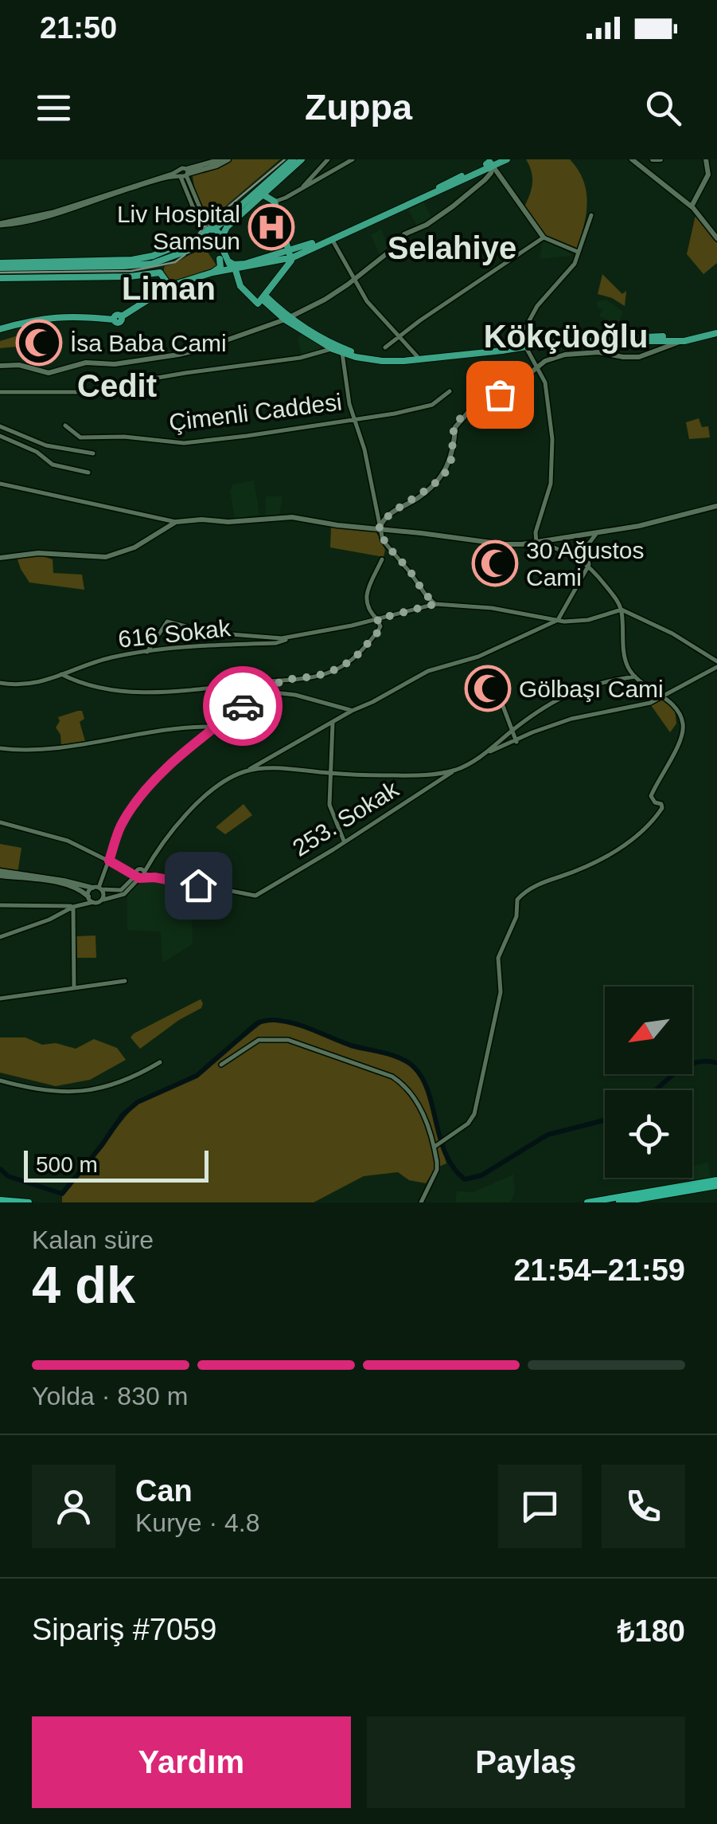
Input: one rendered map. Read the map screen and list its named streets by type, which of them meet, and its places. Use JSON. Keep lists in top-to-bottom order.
{
  "streets": {
    "street": ["Çimenli Caddesi", "616 Sokak", "253. Sokak"]
  },
  "districts": [
    "Selahiye",
    "Liman",
    "Kökçüoğlu",
    "Cedit"
  ],
  "places": {
    "hospital": ["Liv Hospital Samsun"],
    "mosque": ["İsa Baba Cami", "30 Ağustos Cami", "Gölbaşı Cami"]
  },
  "scale_bar": "500 m",
  "north": "bottom left",
  "page": {
    "status": "21:50",
    "header": "Zuppa",
    "scale": "500 m",
    "heading": ["4 dk", "Kalan süre", "21:54–21:59"],
    "panel": [
      "Can",
      "Kurye · 4.8",
      "Sipariş #7059",
      "₺180"
    ],
    "bar": "Yolda · 830 m",
    "buttons": ["Yardım", "Paylaş"]
  }
}
